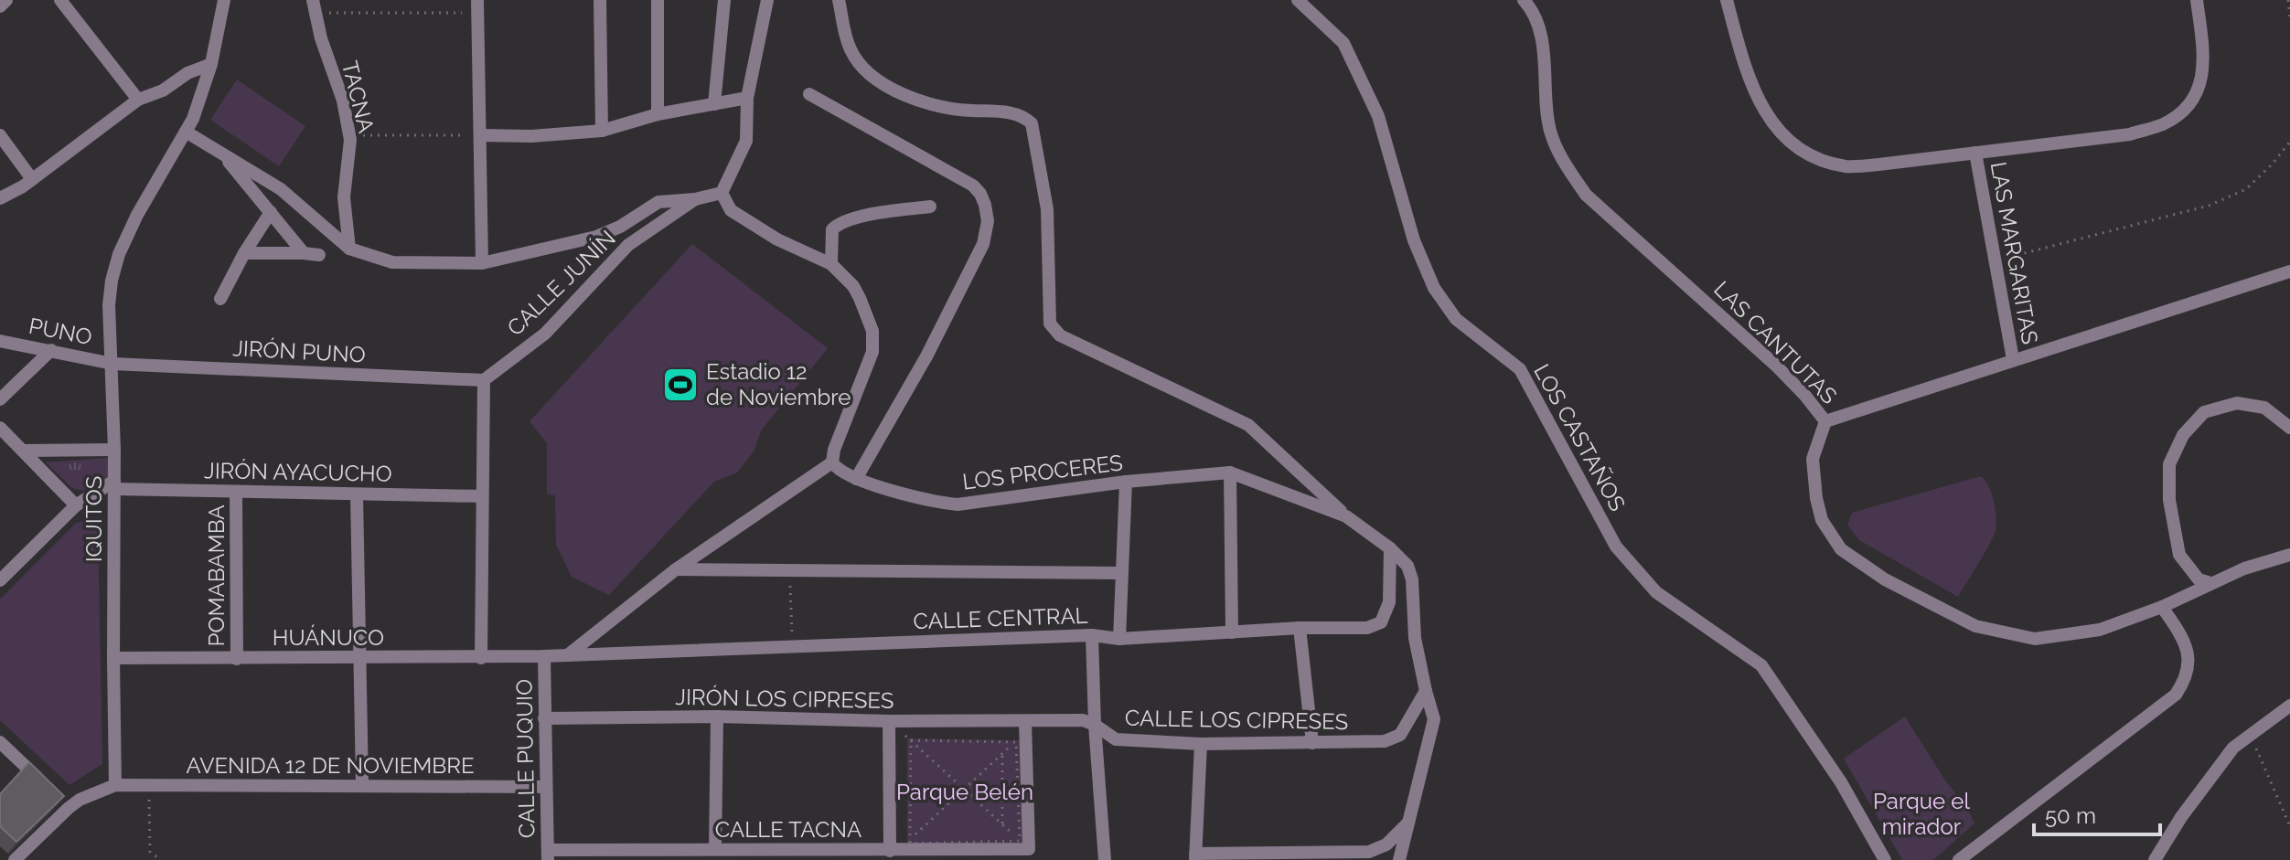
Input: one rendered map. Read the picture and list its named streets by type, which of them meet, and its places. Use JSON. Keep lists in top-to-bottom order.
{
  "streets": {
    "street": [
      "TACNA",
      "LAS MARGARITAS",
      "CALLE JUNÍN",
      "PUNO",
      "LAS CANTUTAS",
      "JIRÓN PUNO",
      "LOS CASTAÑOS",
      "JIRÓN AYACUCHO",
      "LOS PROCERES",
      "IQUITOS",
      "POMABAMBA",
      "CALLE CENTRAL",
      "HUÁNUCO",
      "JIRÓN LOS CIPRESES",
      "CALLE LOS CIPRESES",
      "CALLE PUQUIO",
      "AVENIDA 12 DE NOVIEMBRE",
      "CALLE TACNA"
    ]
  },
  "crossings": [
    ["LAS MARGARITAS", "LAS CANTUTAS"],
    ["CALLE JUNÍN", "JIRÓN PUNO"],
    ["PUNO", "JIRÓN PUNO"],
    ["PUNO", "IQUITOS"],
    ["JIRÓN PUNO", "IQUITOS"],
    ["JIRÓN AYACUCHO", "IQUITOS"],
    ["JIRÓN AYACUCHO", "POMABAMBA"],
    ["LOS PROCERES", "CALLE CENTRAL"],
    ["LOS PROCERES", "CALLE LOS CIPRESES"],
    ["IQUITOS", "HUÁNUCO"],
    ["IQUITOS", "AVENIDA 12 DE NOVIEMBRE"],
    ["POMABAMBA", "HUÁNUCO"],
    ["CALLE CENTRAL", "HUÁNUCO"],
    ["CALLE CENTRAL", "CALLE PUQUIO"],
    ["HUÁNUCO", "CALLE PUQUIO"],
    ["JIRÓN LOS CIPRESES", "CALLE LOS CIPRESES"],
    ["JIRÓN LOS CIPRESES", "CALLE PUQUIO"],
    ["CALLE PUQUIO", "AVENIDA 12 DE NOVIEMBRE"],
    ["CALLE PUQUIO", "CALLE TACNA"]
  ],
  "parks": ["Parque Belén", "Parque el mirador"],
  "places": {
    "sports": ["Estadio 12 de Noviembre"]
  },
  "scale_bar": "50 m"
}
